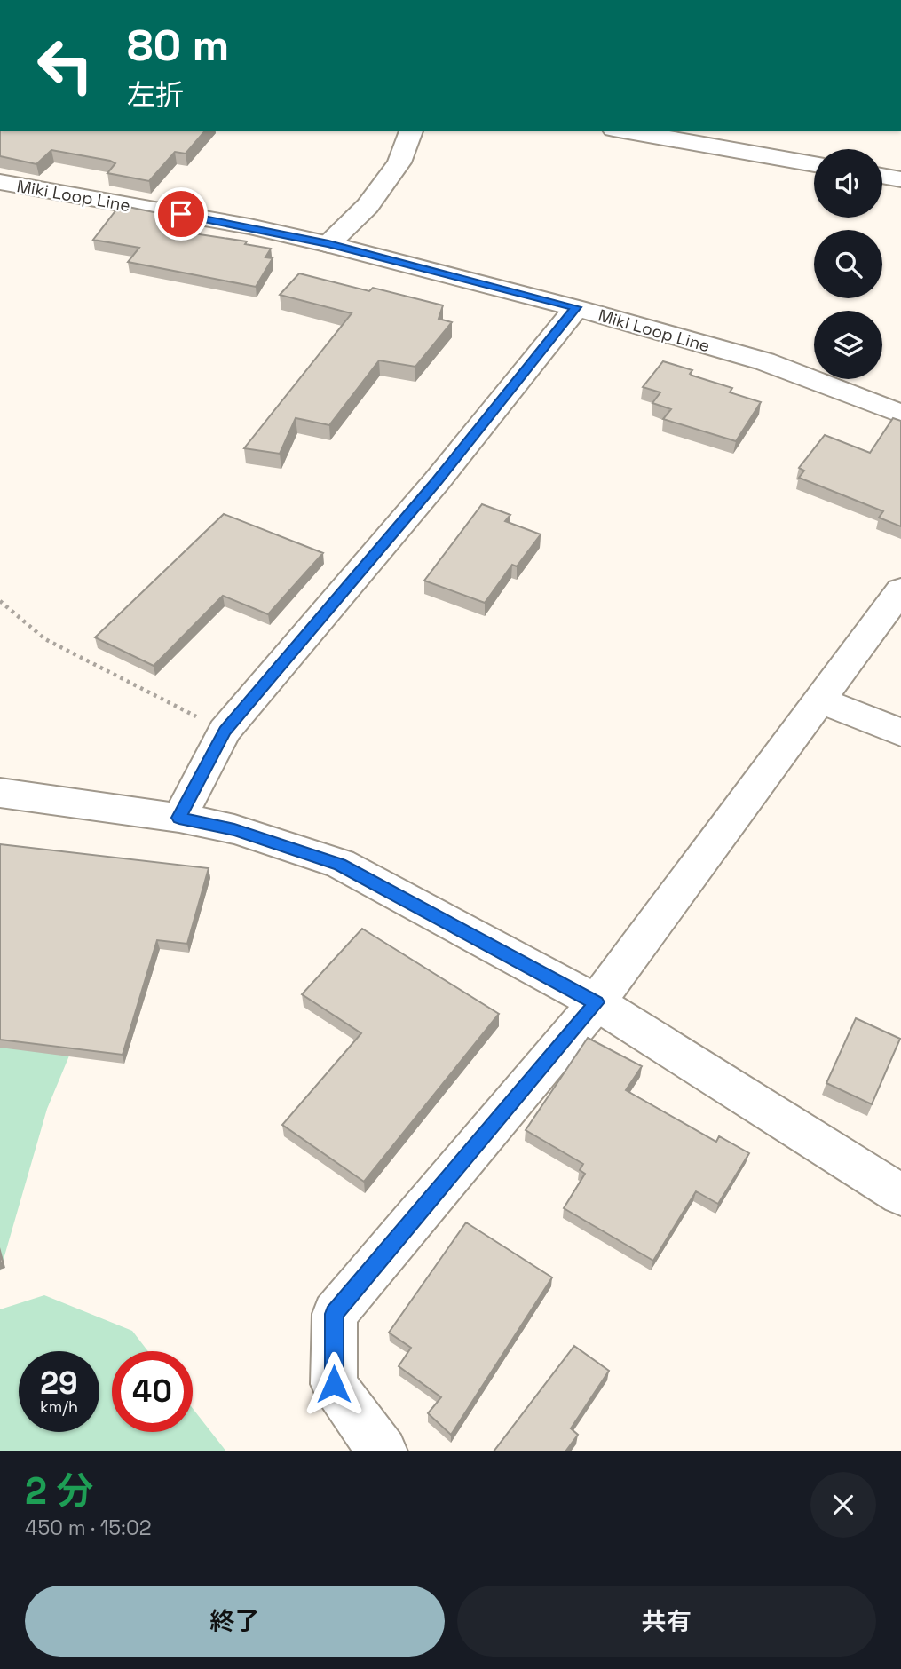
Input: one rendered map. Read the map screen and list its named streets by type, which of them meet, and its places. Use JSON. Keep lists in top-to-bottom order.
{
  "streets": {
    "street": ["Miki Loop Line"]
  },
  "page": {
    "turn": ["80 m", "左折"],
    "speed": "29 km/h",
    "limit": "40",
    "heading": ["2 分", "450 m · 15:02"],
    "buttons": ["終了", "共有"]
  }
}
